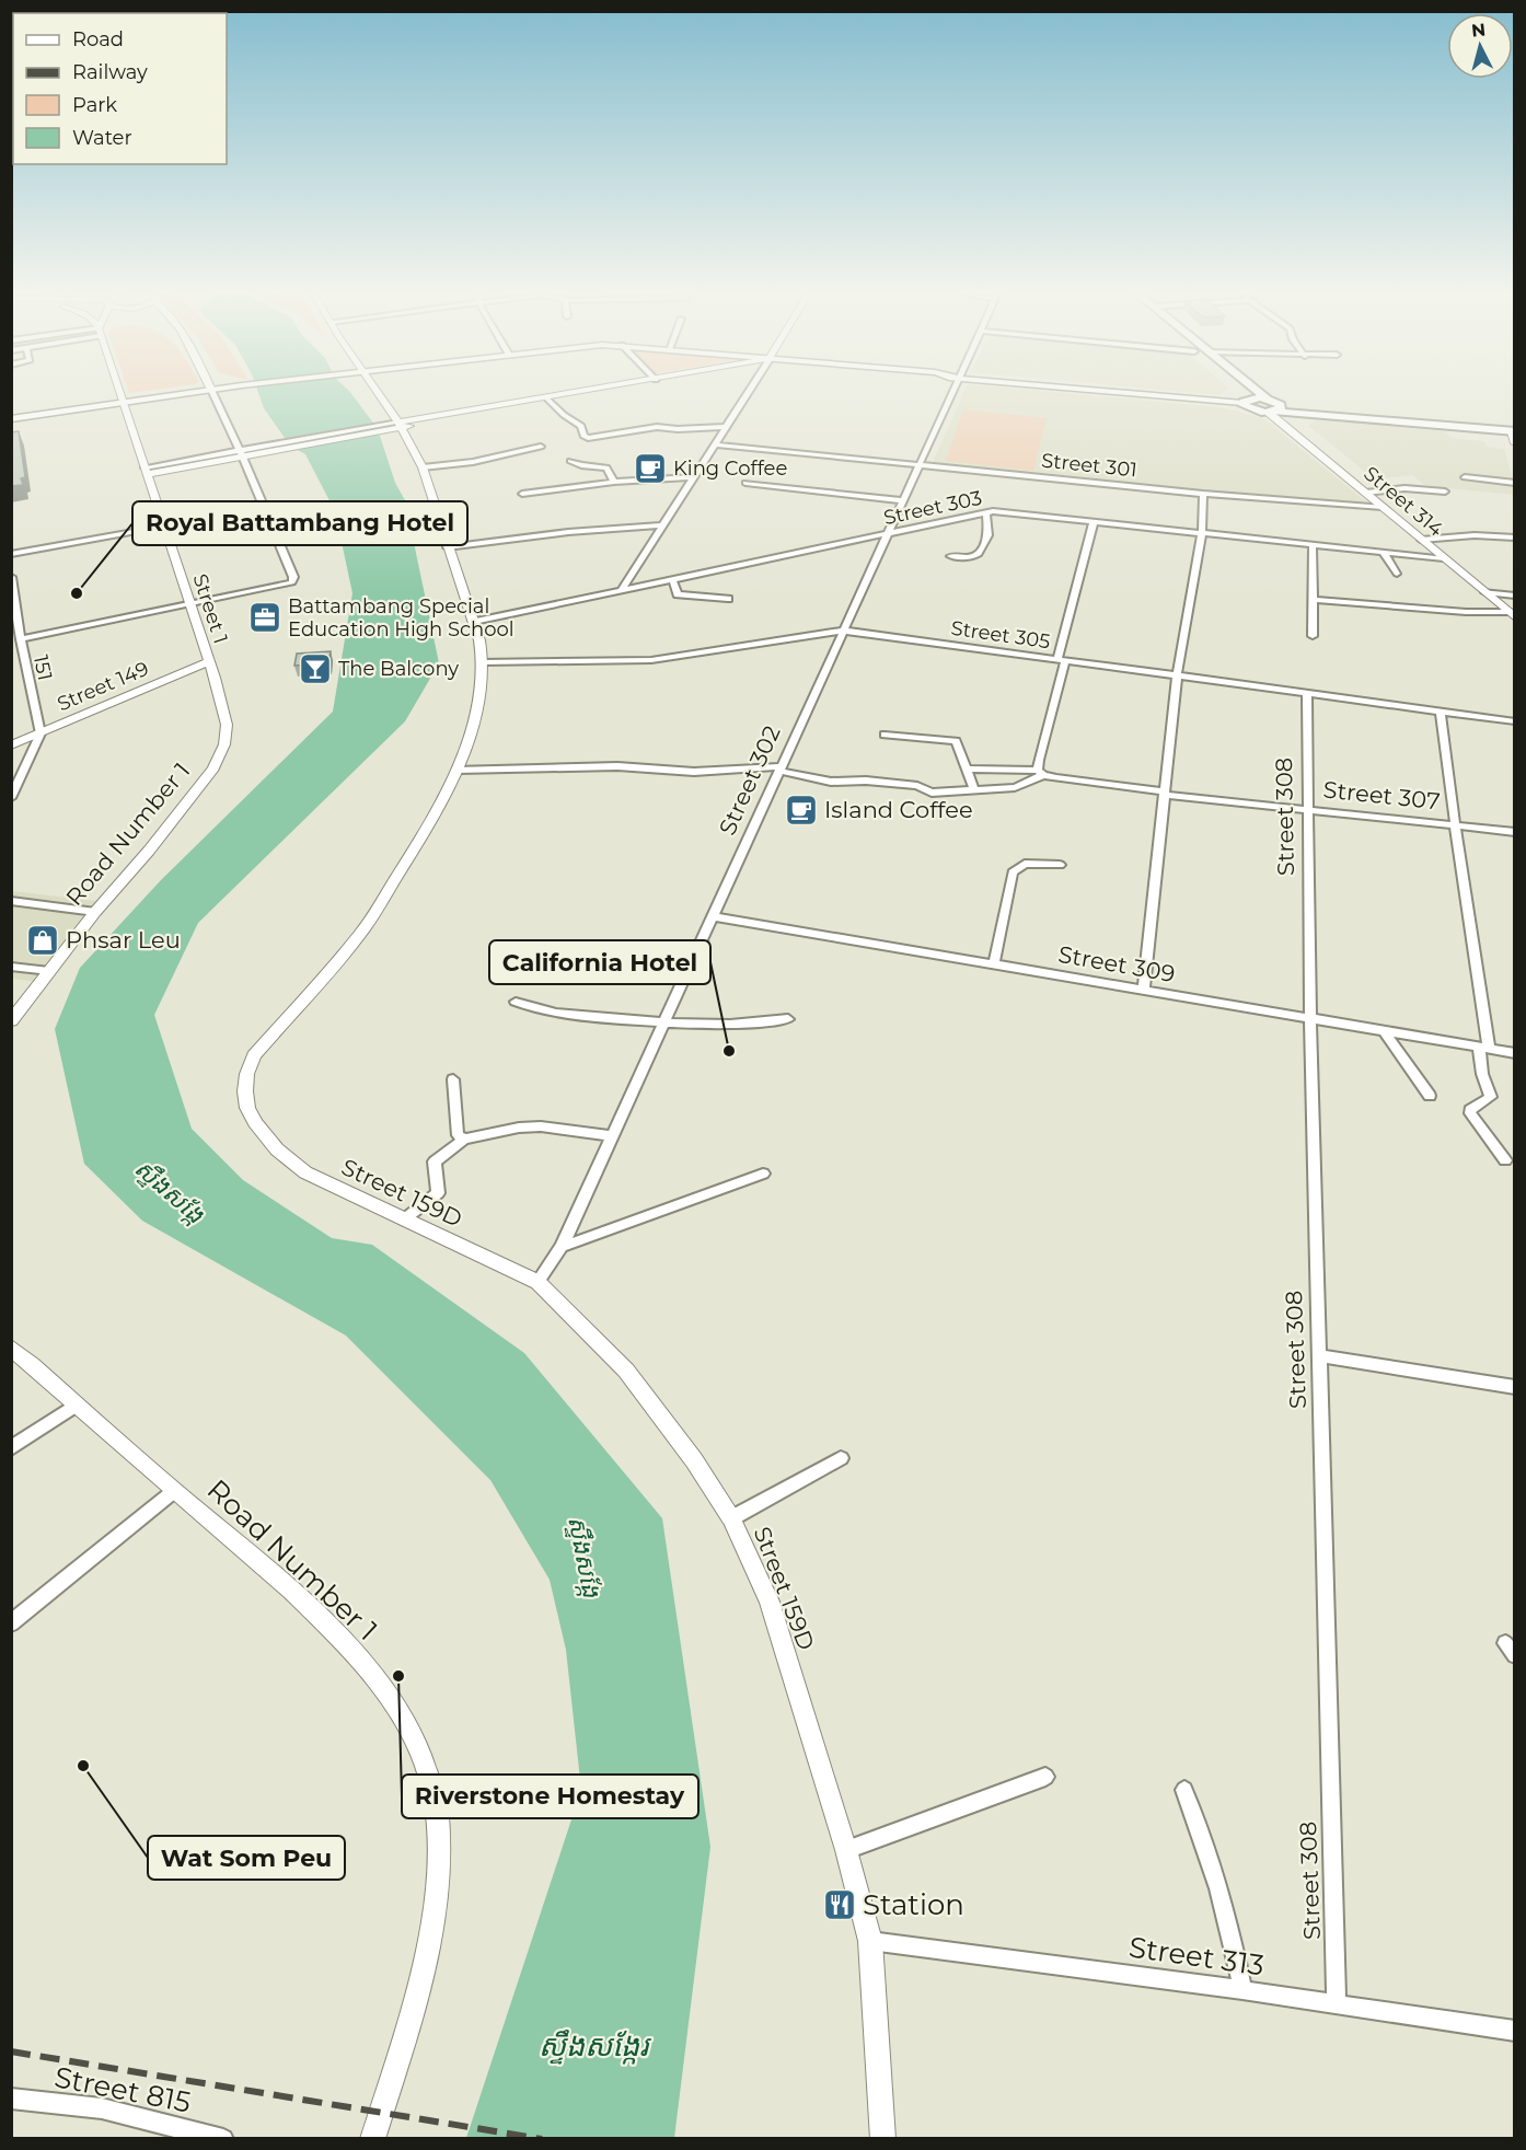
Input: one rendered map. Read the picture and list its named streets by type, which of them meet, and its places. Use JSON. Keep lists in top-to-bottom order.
{
  "streets": {
    "street": [
      "Street 301",
      "Street 314",
      "Street 303",
      "Street 1",
      "Street 305",
      "151",
      "Street 149",
      "Street 302",
      "Street 307",
      "Street 308",
      "Road Number 1",
      "Street 309",
      "Street 159D",
      "Street 313",
      "Street 815"
    ]
  },
  "crossings": [
    ["Street 301", "Street 314"],
    ["Street 301", "Street 302"],
    ["Street 314", "Street 303"],
    ["Street 303", "Street 302"],
    ["Street 303", "Street 159D"],
    ["Street 1", "Street 149"],
    ["Street 1", "Road Number 1"],
    ["Street 305", "Street 302"],
    ["Street 305", "Street 308"],
    ["Street 305", "Street 159D"],
    ["151", "Street 149"],
    ["Street 149", "Road Number 1"],
    ["Street 302", "Street 309"],
    ["Street 302", "Street 159D"],
    ["Street 307", "Street 308"],
    ["Street 308", "Street 309"],
    ["Street 308", "Street 313"],
    ["Street 159D", "Street 313"]
  ],
  "water": ["ស្ទឹងសង្កែ", "ស្ទឹងសង្កែរ"],
  "places": {
    "cafe": ["King Coffee", "Island Coffee"],
    "other": [
      "Royal Battambang Hotel",
      "California Hotel",
      "Riverstone Homestay",
      "Wat Som Peu"
    ],
    "office": ["Battambang Special Education High School"],
    "bar": ["The Balcony"],
    "shop": ["Phsar Leu"],
    "restaurant": ["Station"]
  },
  "legend": [
    "Road",
    "Railway",
    "Park",
    "Water"
  ],
  "north": "top"
}
